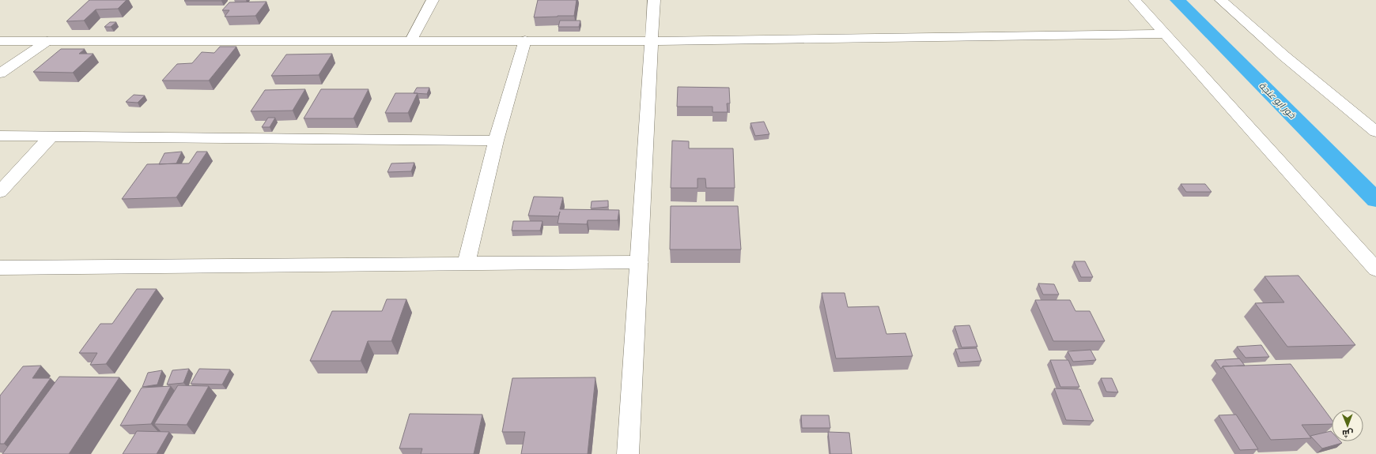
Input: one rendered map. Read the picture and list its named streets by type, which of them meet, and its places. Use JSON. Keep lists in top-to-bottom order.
{
  "water": ["خور ابو عنجة"],
  "north": "bottom"
}
